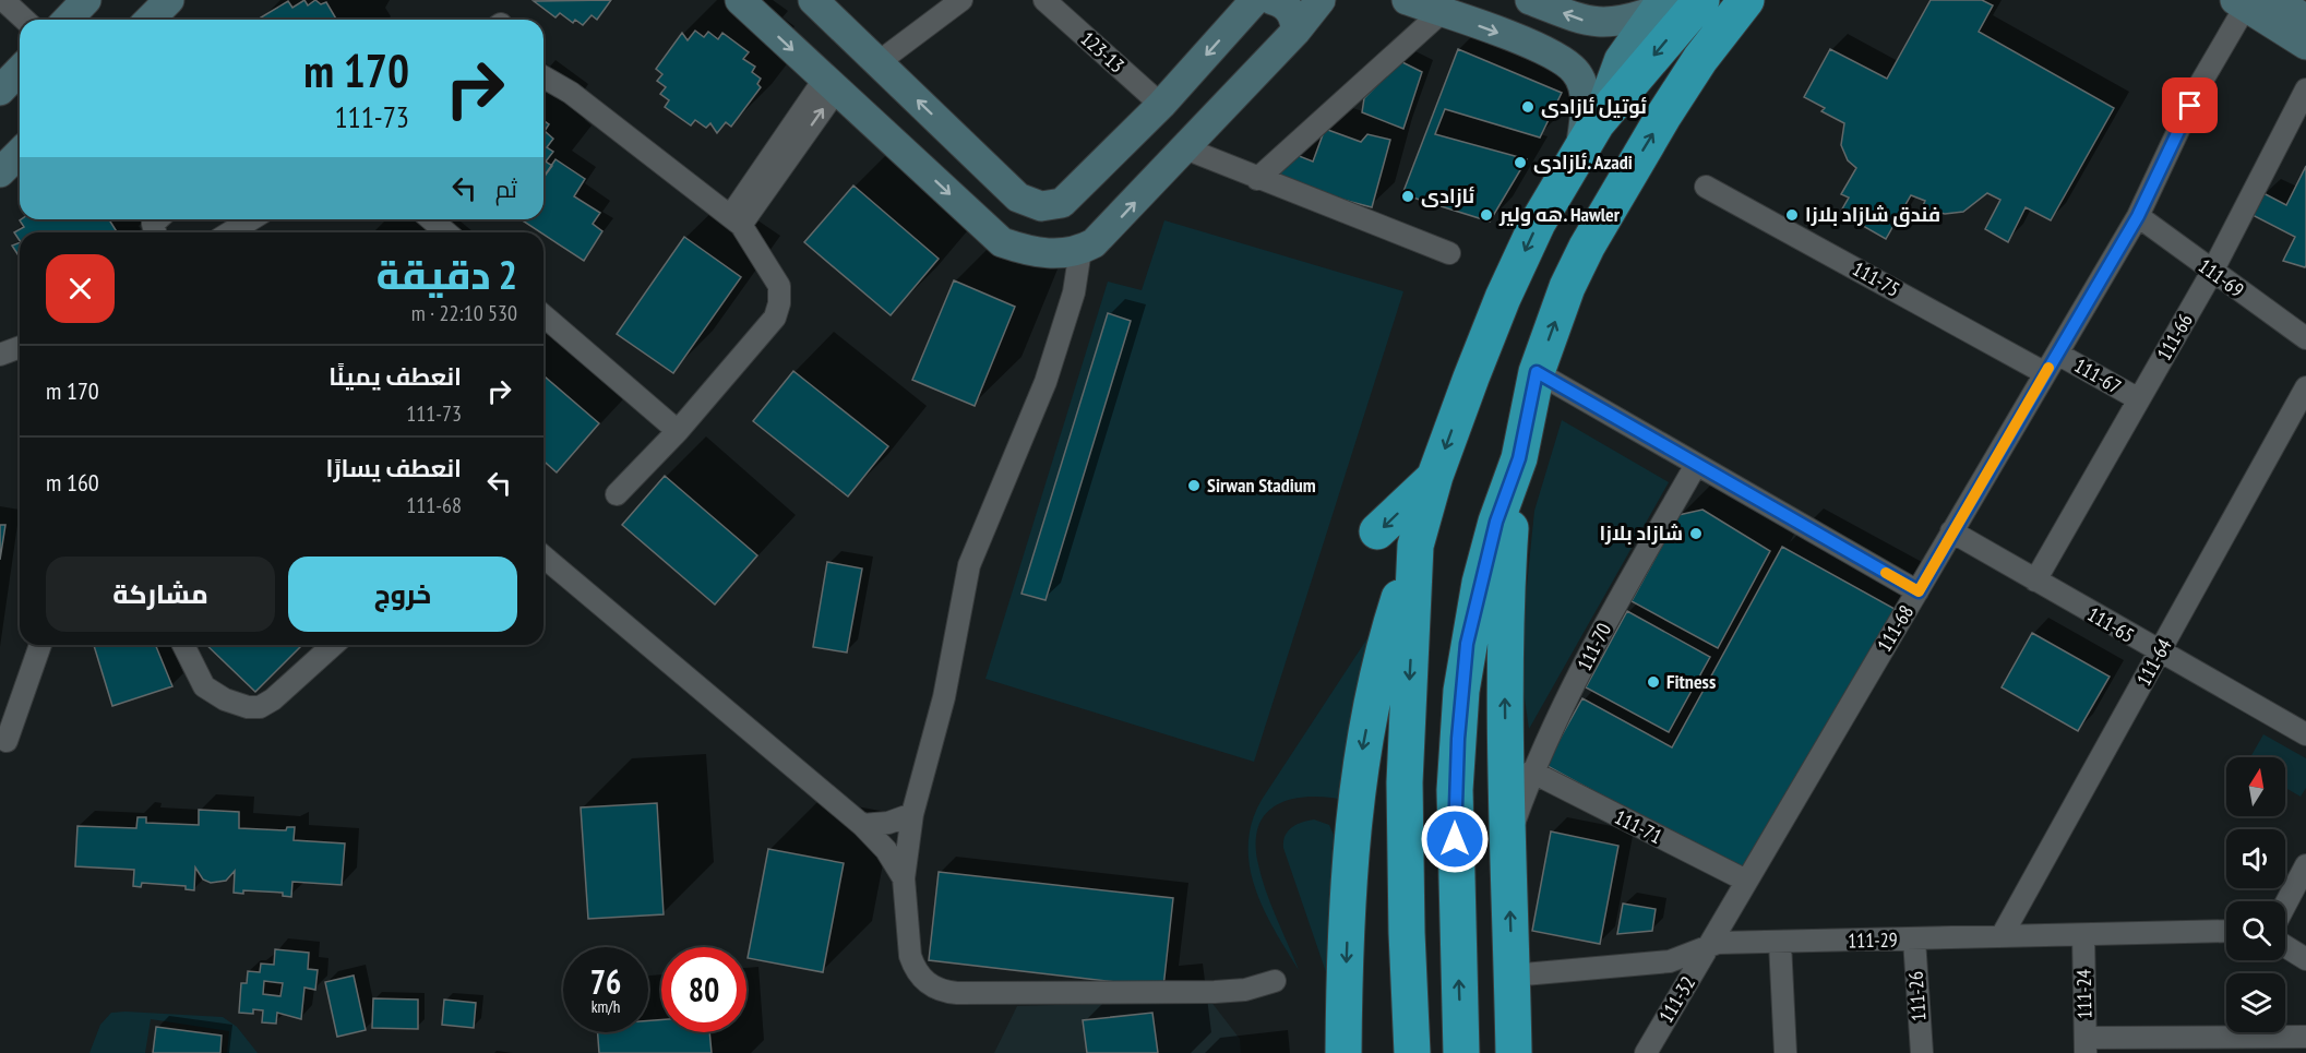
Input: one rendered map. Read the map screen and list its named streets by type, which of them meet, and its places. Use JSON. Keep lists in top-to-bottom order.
{
  "streets": {
    "street": [
      "123-13",
      "111-69",
      "111-75",
      "111-66",
      "111-67",
      "111-65",
      "111-68",
      "111-70",
      "111-64",
      "111-71",
      "111-29",
      "111-24",
      "111-26",
      "111-32"
    ]
  },
  "crossings": [
    ["111-69", "111-66"],
    ["111-69", "111-68"],
    ["111-75", "111-68"],
    ["111-66", "111-67"],
    ["111-66", "111-65"],
    ["111-67", "111-68"],
    ["111-65", "111-68"],
    ["111-65", "111-64"],
    ["111-68", "111-71"],
    ["111-68", "111-29"],
    ["111-68", "111-32"],
    ["111-70", "111-71"],
    ["111-64", "111-29"],
    ["111-29", "111-24"],
    ["111-29", "111-26"],
    ["111-29", "111-32"]
  ],
  "places": [
    "ئوتیل ئازادی",
    "ئازادى. Azadi",
    "ئازادی",
    "هه ولير. Hawler",
    "فندق شازاد بلازا",
    "Sirwan Stadium",
    "شازاد بلازا",
    "Fitness"
  ],
  "north": "top",
  "page": {
    "turn": ["170 m", "111-73"],
    "then": "ثم",
    "heading": ["2 دقيقة", "530 m · 22:10"],
    "list": [
      {
        "name": "انعطف يمينًا",
        "note": "111-73",
        "value": "170 m"
      },
      {
        "name": "انعطف يسارًا",
        "note": "111-68",
        "value": "160 m"
      }
    ],
    "buttons": ["خروج", "مشاركة"],
    "speed": "76 km/h",
    "limit": "80"
  }
}
